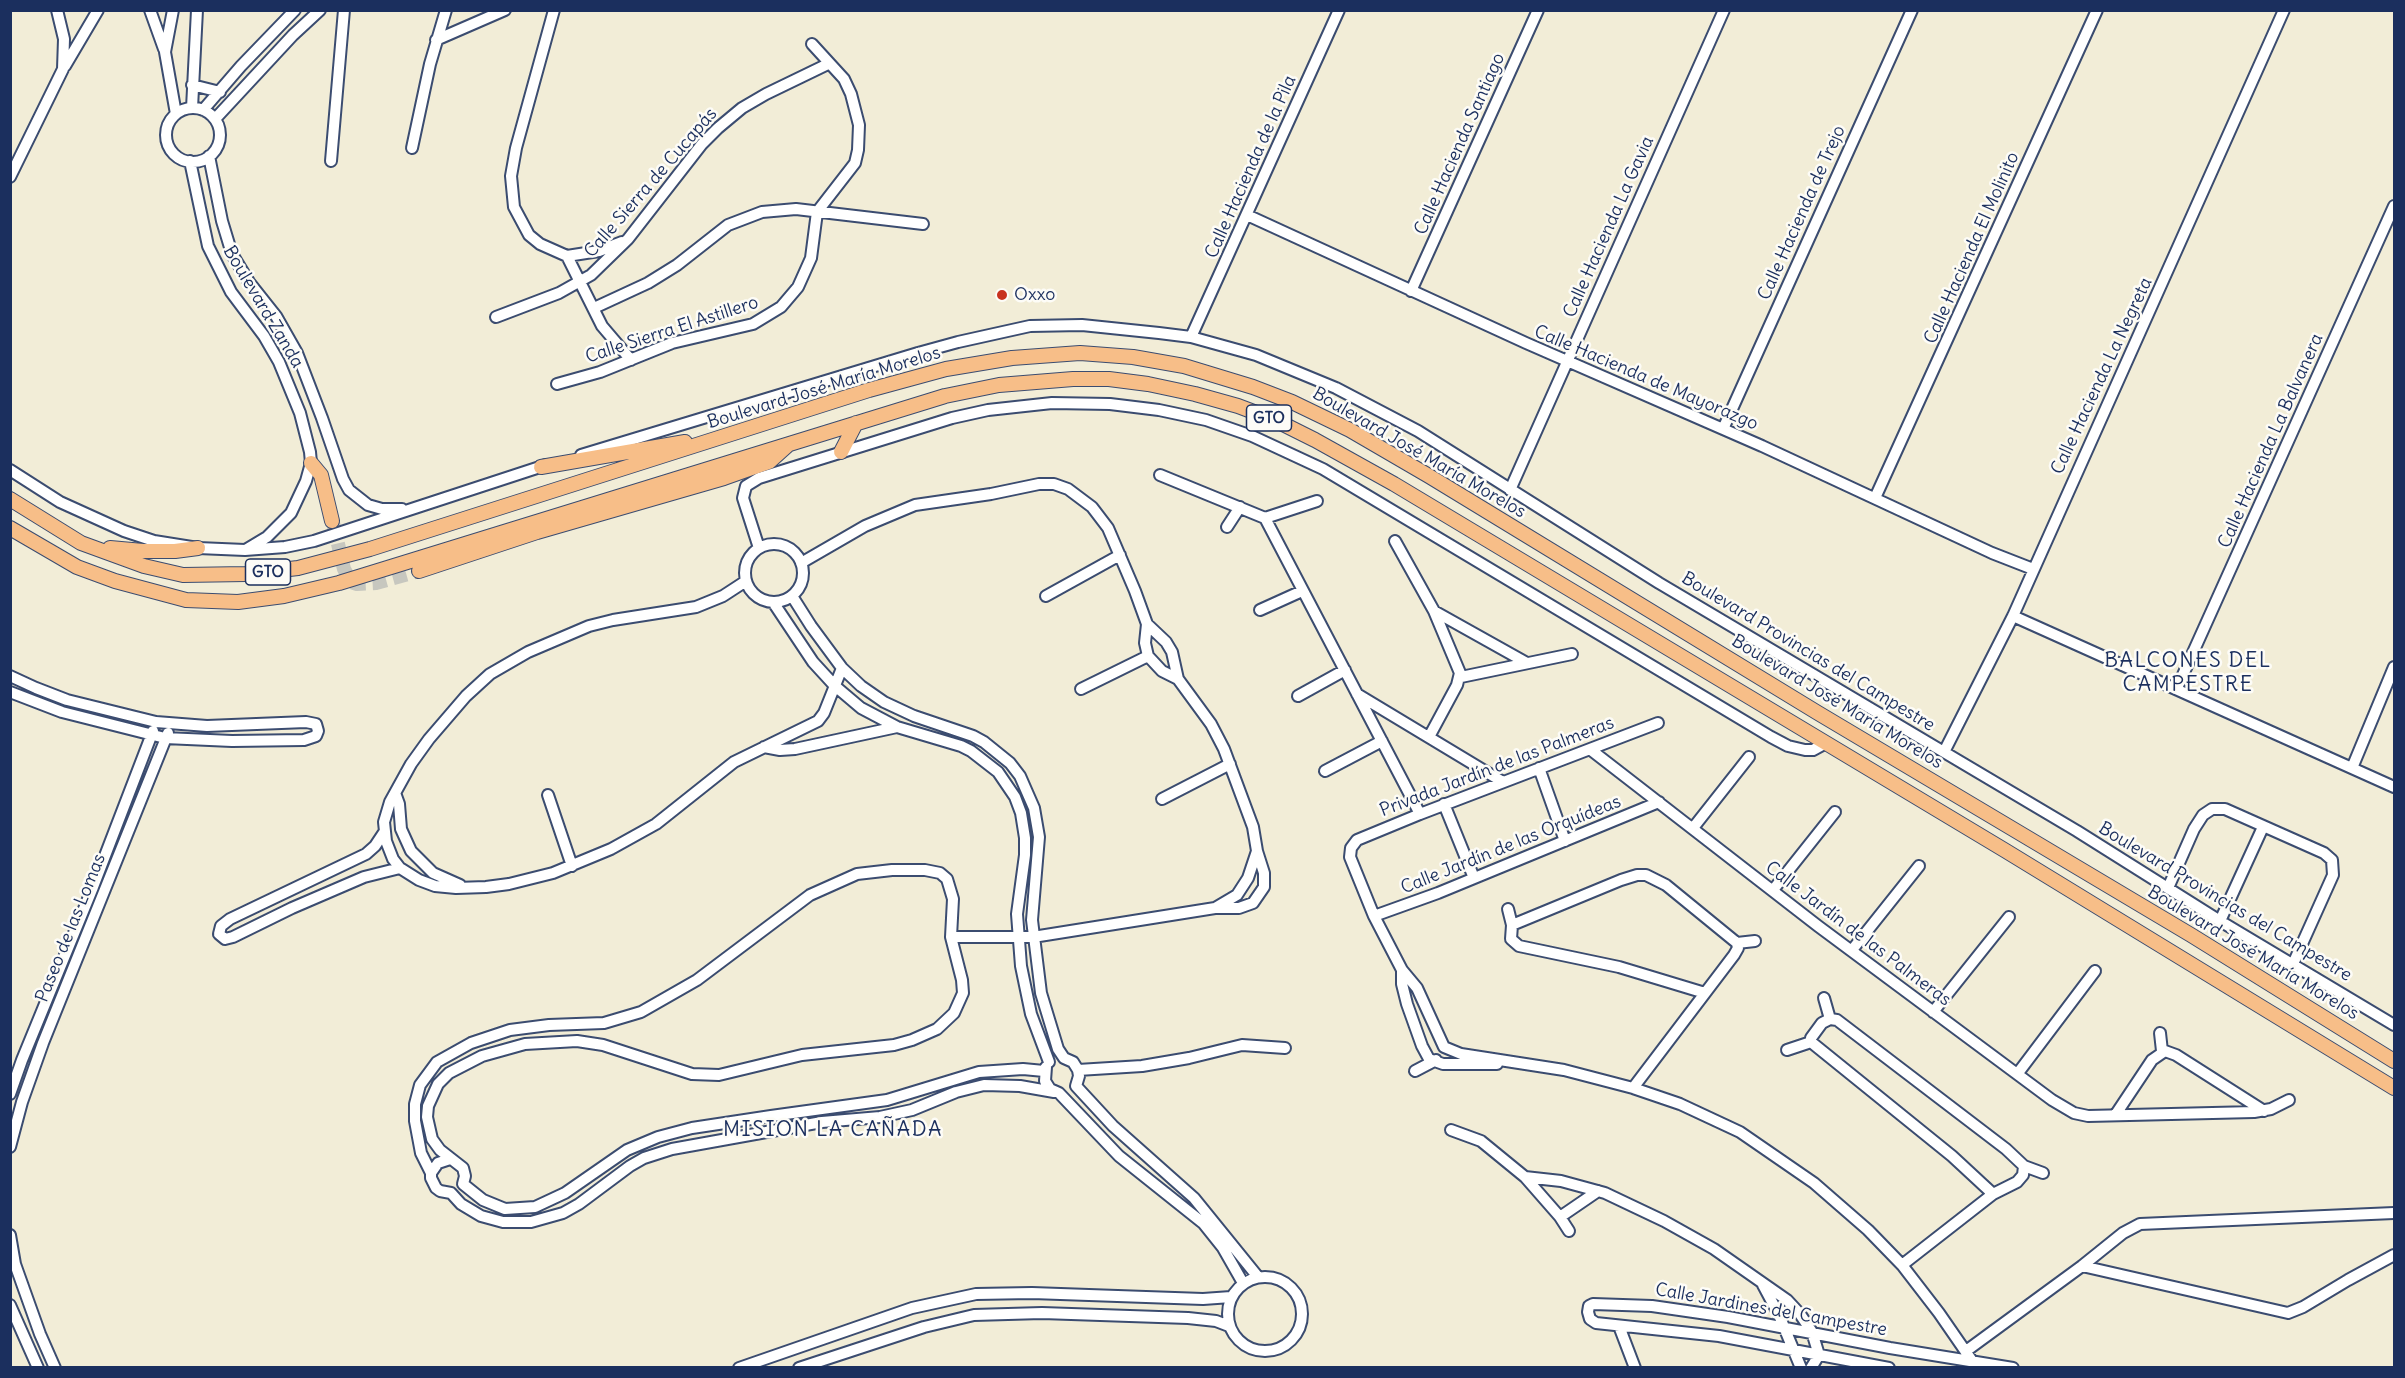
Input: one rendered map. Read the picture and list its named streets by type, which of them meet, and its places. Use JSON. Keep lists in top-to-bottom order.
{
  "streets": {
    "main road": ["Boulevard José María Morelos", "GTO"],
    "street": [
      "Calle Hacienda Santiago",
      "Calle Hacienda de la Pila",
      "Calle Sierra de Cucapás",
      "Calle Hacienda de Trejo",
      "Calle Hacienda La Gavia",
      "Calle Hacienda El Molinito",
      "Boulevard Zanda",
      "Calle Sierra El Astillero",
      "Calle Hacienda La Negreta",
      "Calle Hacienda de Mayorazgo",
      "Calle Hacienda La Balvanera",
      "Boulevard Provincias del Campestre",
      "Privada Jardín de las Palmeras",
      "Calle Jardín de las Orquídeas",
      "Paseo de las Lomas",
      "Calle Jardín de las Palmeras",
      "Calle Jardines del Campestre"
    ]
  },
  "crossings": [
    ["Calle Hacienda Santiago", "Calle Hacienda de Mayorazgo"],
    ["Calle Hacienda de la Pila", "Calle Hacienda de Mayorazgo"],
    ["Calle Hacienda de la Pila", "Boulevard Provincias del Campestre"],
    ["Calle Hacienda de Trejo", "Calle Hacienda de Mayorazgo"],
    ["Calle Hacienda La Gavia", "Calle Hacienda de Mayorazgo"],
    ["Calle Hacienda La Gavia", "Boulevard Provincias del Campestre"],
    ["Calle Hacienda El Molinito", "Calle Hacienda de Mayorazgo"],
    ["Boulevard Zanda", "Boulevard Provincias del Campestre"],
    ["Calle Hacienda La Negreta", "Calle Hacienda de Mayorazgo"],
    ["Calle Hacienda La Negreta", "Boulevard Provincias del Campestre"],
    ["Privada Jardín de las Palmeras", "Calle Jardín de las Orquídeas"],
    ["Privada Jardín de las Palmeras", "Calle Jardín de las Palmeras"],
    ["Calle Jardín de las Orquídeas", "Calle Jardín de las Palmeras"]
  ],
  "districts": ["BALCONES DEL CAMPESTRE", "MISION LA CAÑADA"],
  "places": ["Oxxo"]
}
